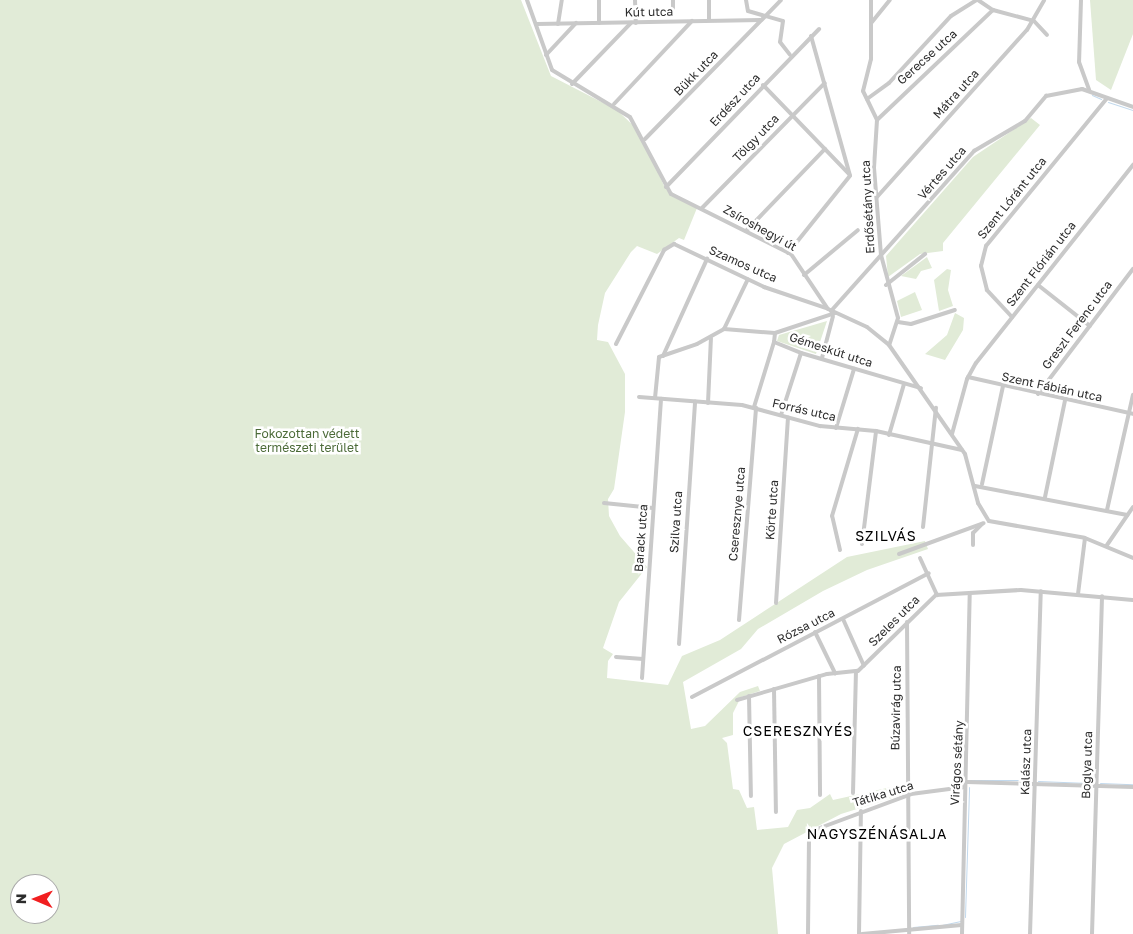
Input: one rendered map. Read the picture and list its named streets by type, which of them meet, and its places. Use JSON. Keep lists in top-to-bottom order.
{
  "streets": {
    "street": [
      "Kút utca",
      "Gerecse utca",
      "Bükk utca",
      "Mátra utca",
      "Erdész utca",
      "Tölgy utca",
      "Vértes utca",
      "Szent Lóránt utca",
      "Erdősétány utca",
      "Zsíroshegyi út",
      "Szamos utca",
      "Szent Flórián utca",
      "Greszl Ferenc utca",
      "Gémeskút utca",
      "Szent Fábián utca",
      "Forrás utca",
      "Körte utca",
      "Cseresznye utca",
      "Szilva utca",
      "Barack utca",
      "Szeles utca",
      "Rózsa utca",
      "Búzavirág utca",
      "Kalász utca",
      "Virágos sétány",
      "Boglya utca",
      "Tátika utca"
    ]
  },
  "crossings": [
    ["Kút utca", "Bükk utca"],
    ["Kút utca", "Zsíroshegyi út"],
    ["Gerecse utca", "Erdősétány utca"],
    ["Bükk utca", "Zsíroshegyi út"],
    ["Mátra utca", "Erdősétány utca"],
    ["Erdész utca", "Zsíroshegyi út"],
    ["Tölgy utca", "Zsíroshegyi út"],
    ["Vértes utca", "Szent Lóránt utca"],
    ["Vértes utca", "Erdősétány utca"],
    ["Vértes utca", "Zsíroshegyi út"],
    ["Vértes utca", "Szamos utca"],
    ["Szent Lóránt utca", "Szent Flórián utca"],
    ["Zsíroshegyi út", "Szamos utca"],
    ["Zsíroshegyi út", "Gémeskút utca"],
    ["Zsíroshegyi út", "Forrás utca"],
    ["Szent Flórián utca", "Szent Fábián utca"],
    ["Greszl Ferenc utca", "Szent Fábián utca"],
    ["Gémeskút utca", "Cseresznye utca"],
    ["Forrás utca", "Körte utca"],
    ["Forrás utca", "Cseresznye utca"],
    ["Forrás utca", "Szilva utca"],
    ["Forrás utca", "Barack utca"],
    ["Szeles utca", "Búzavirág utca"],
    ["Szeles utca", "Kalász utca"],
    ["Szeles utca", "Virágos sétány"],
    ["Szeles utca", "Boglya utca"],
    ["Búzavirág utca", "Tátika utca"],
    ["Kalász utca", "Tátika utca"],
    ["Virágos sétány", "Tátika utca"],
    ["Boglya utca", "Tátika utca"]
  ],
  "districts": ["SZILVÁS", "CSERESZNYÉS", "NAGYSZÉNÁSALJA"],
  "parks": ["Fokozottan védett természeti terület"],
  "north": "left"
}
